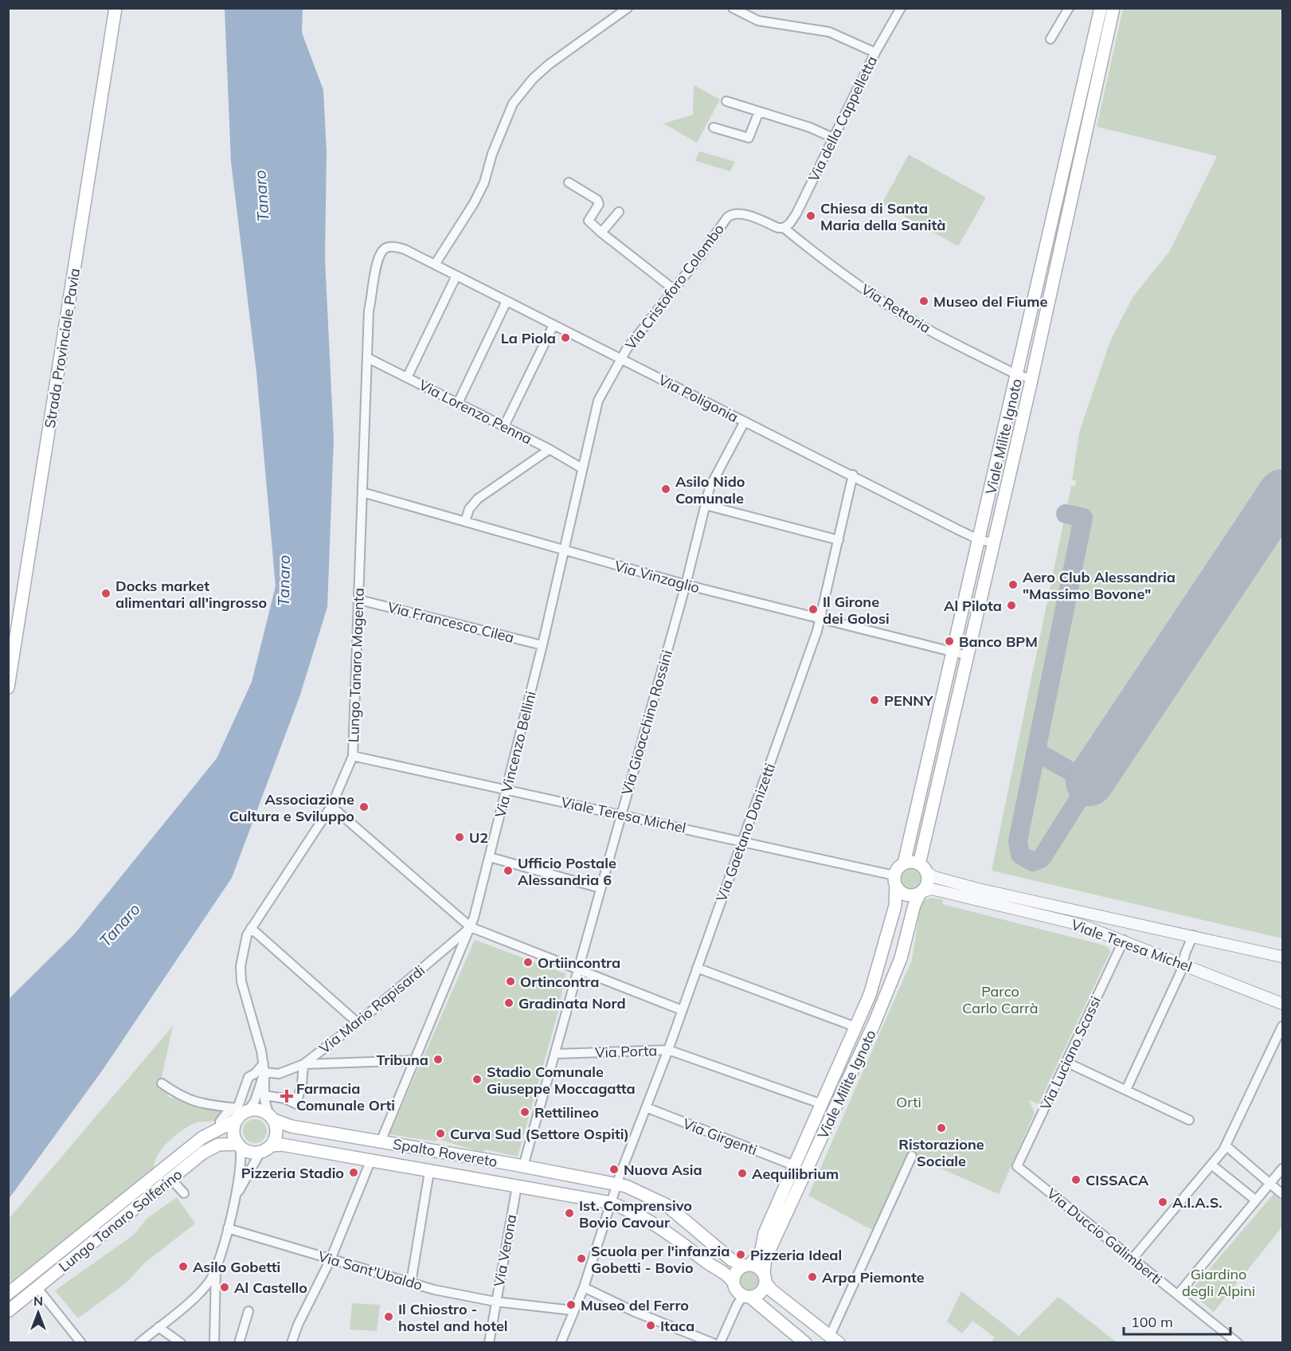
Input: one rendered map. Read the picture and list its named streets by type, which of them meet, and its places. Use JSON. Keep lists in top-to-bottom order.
{
  "streets": {
    "main road": [
      "Strada Provinciale Pavia",
      "Viale Milite Ignoto",
      "Spalto Rovereto",
      "Lungo Tanaro Solferino"
    ],
    "street": [
      "Via della Cappelletta",
      "Via Cristoforo Colombo",
      "Via Rettoria",
      "Via Poligonia",
      "Via Lorenzo Penna",
      "Via Vinzaglio",
      "Via Francesco Cilea",
      "Lungo Tanaro Magenta",
      "Via Gioacchino Rossini",
      "Via Vincenzo Bellini",
      "Viale Teresa Michel",
      "Via Gaetano Donizetti",
      "Via Mario Rapisardi",
      "Via Porta",
      "Via Luciano Scassi",
      "Via Girgenti",
      "Via Duccio Galimberti",
      "Via Verona",
      "Via Sant'Ubaldo"
    ]
  },
  "crossings": [
    ["Via della Cappelletta", "Via Cristoforo Colombo"],
    ["Via della Cappelletta", "Via Rettoria"],
    ["Via Cristoforo Colombo", "Via Rettoria"],
    ["Via Cristoforo Colombo", "Via Poligonia"],
    ["Via Cristoforo Colombo", "Via Vincenzo Bellini"],
    ["Via Rettoria", "Viale Milite Ignoto"],
    ["Via Poligonia", "Viale Milite Ignoto"],
    ["Via Poligonia", "Lungo Tanaro Magenta"],
    ["Via Poligonia", "Via Gioacchino Rossini"],
    ["Via Poligonia", "Via Vincenzo Bellini"],
    ["Via Poligonia", "Via Gaetano Donizetti"],
    ["Via Lorenzo Penna", "Lungo Tanaro Magenta"],
    ["Via Lorenzo Penna", "Via Vincenzo Bellini"],
    ["Viale Milite Ignoto", "Via Vinzaglio"],
    ["Viale Milite Ignoto", "Viale Teresa Michel"],
    ["Viale Milite Ignoto", "Via Girgenti"],
    ["Viale Milite Ignoto", "Spalto Rovereto"],
    ["Via Vinzaglio", "Lungo Tanaro Magenta"],
    ["Via Vinzaglio", "Via Gioacchino Rossini"],
    ["Via Vinzaglio", "Via Vincenzo Bellini"],
    ["Via Vinzaglio", "Via Gaetano Donizetti"],
    ["Via Francesco Cilea", "Lungo Tanaro Magenta"],
    ["Via Francesco Cilea", "Via Vincenzo Bellini"],
    ["Lungo Tanaro Magenta", "Viale Teresa Michel"],
    ["Lungo Tanaro Magenta", "Via Mario Rapisardi"],
    ["Lungo Tanaro Magenta", "Spalto Rovereto"],
    ["Lungo Tanaro Magenta", "Lungo Tanaro Solferino"],
    ["Via Gioacchino Rossini", "Viale Teresa Michel"],
    ["Via Gioacchino Rossini", "Via Porta"],
    ["Via Gioacchino Rossini", "Spalto Rovereto"],
    ["Via Vincenzo Bellini", "Viale Teresa Michel"],
    ["Via Vincenzo Bellini", "Via Mario Rapisardi"],
    ["Via Vincenzo Bellini", "Spalto Rovereto"],
    ["Viale Teresa Michel", "Via Gaetano Donizetti"],
    ["Viale Teresa Michel", "Via Luciano Scassi"],
    ["Via Gaetano Donizetti", "Via Porta"],
    ["Via Gaetano Donizetti", "Via Girgenti"],
    ["Via Gaetano Donizetti", "Spalto Rovereto"],
    ["Via Gaetano Donizetti", "Via Sant'Ubaldo"],
    ["Via Luciano Scassi", "Via Duccio Galimberti"],
    ["Spalto Rovereto", "Lungo Tanaro Solferino"],
    ["Spalto Rovereto", "Via Verona"],
    ["Via Verona", "Via Sant'Ubaldo"]
  ],
  "water": ["Tanaro"],
  "parks": ["Parco Carlo Carrà", "Orti", "Giardino degli Alpini"],
  "places": {
    "other": [
      "Chiesa di Santa Maria della Sanità",
      "Museo del Fiume",
      "La Piola",
      "Asilo Nido Comunale",
      "Aero Club Alessandria \"Massimo Bovone\"",
      "Docks market alimentari all'ingrosso",
      "Al Pilota",
      "Il Girone dei Golosi",
      "Banco BPM",
      "PENNY",
      "Associazione Cultura e Sviluppo",
      "U2",
      "Ufficio Postale Alessandria 6",
      "Ortiincontra",
      "Ortincontra",
      "Gradinata Nord",
      "Tribuna",
      "Stadio Comunale Giuseppe Moccagatta",
      "Rettilineo",
      "Ristorazione Sociale",
      "Curva Sud (Settore Ospiti)",
      "Nuova Asia",
      "Pizzeria Stadio",
      "Aequilibrium",
      "CISSACA",
      "A.I.A.S.",
      "Ist. Comprensivo Bovio Cavour",
      "Pizzeria Ideal",
      "Scuola per l'infanzia Gobetti - Bovio",
      "Asilo Gobetti",
      "Arpa Piemonte",
      "Al Castello",
      "Museo del Ferro",
      "Il Chiostro - hostel and hotel",
      "Itaca"
    ],
    "health": ["Farmacia Comunale Orti"]
  },
  "scale_bar": "100 m",
  "north": "top"
}
